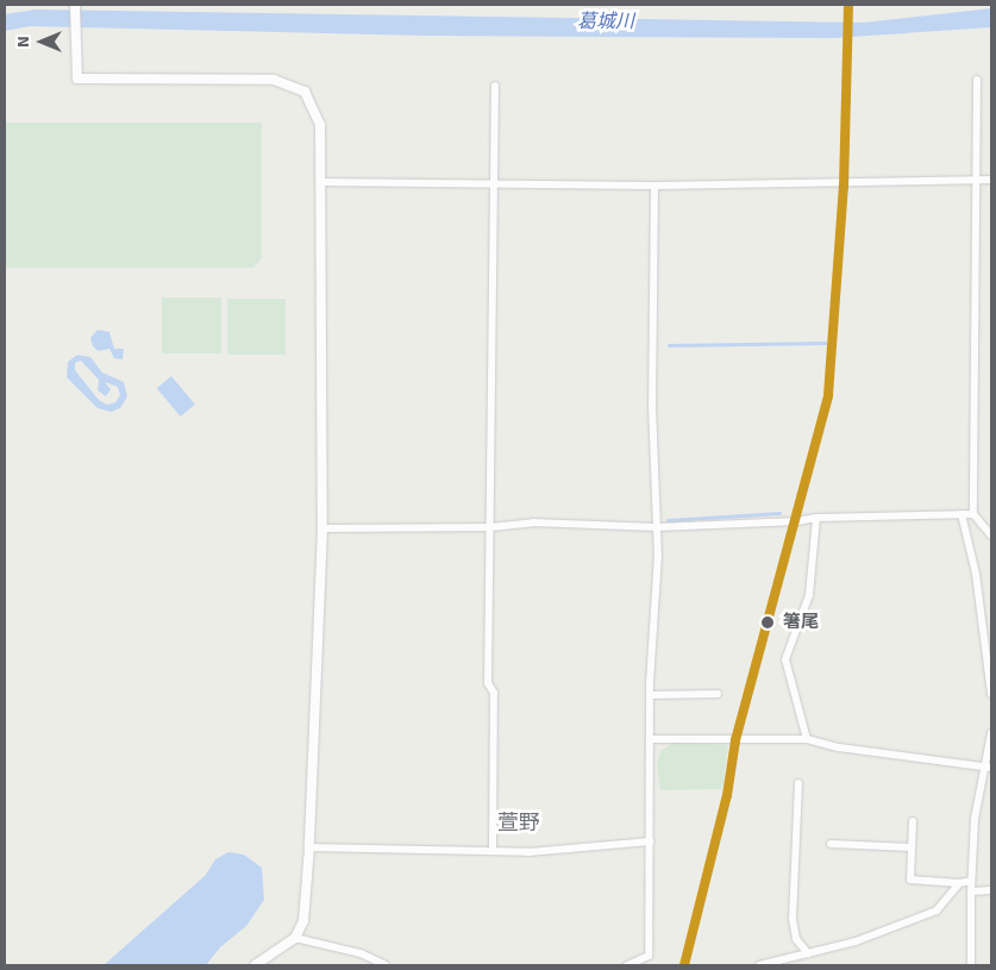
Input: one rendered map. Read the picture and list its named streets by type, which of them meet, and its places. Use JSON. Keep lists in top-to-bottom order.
{
  "districts": ["萱野"],
  "water": ["葛城川"],
  "places": ["箸尾"],
  "north": "left"
}
